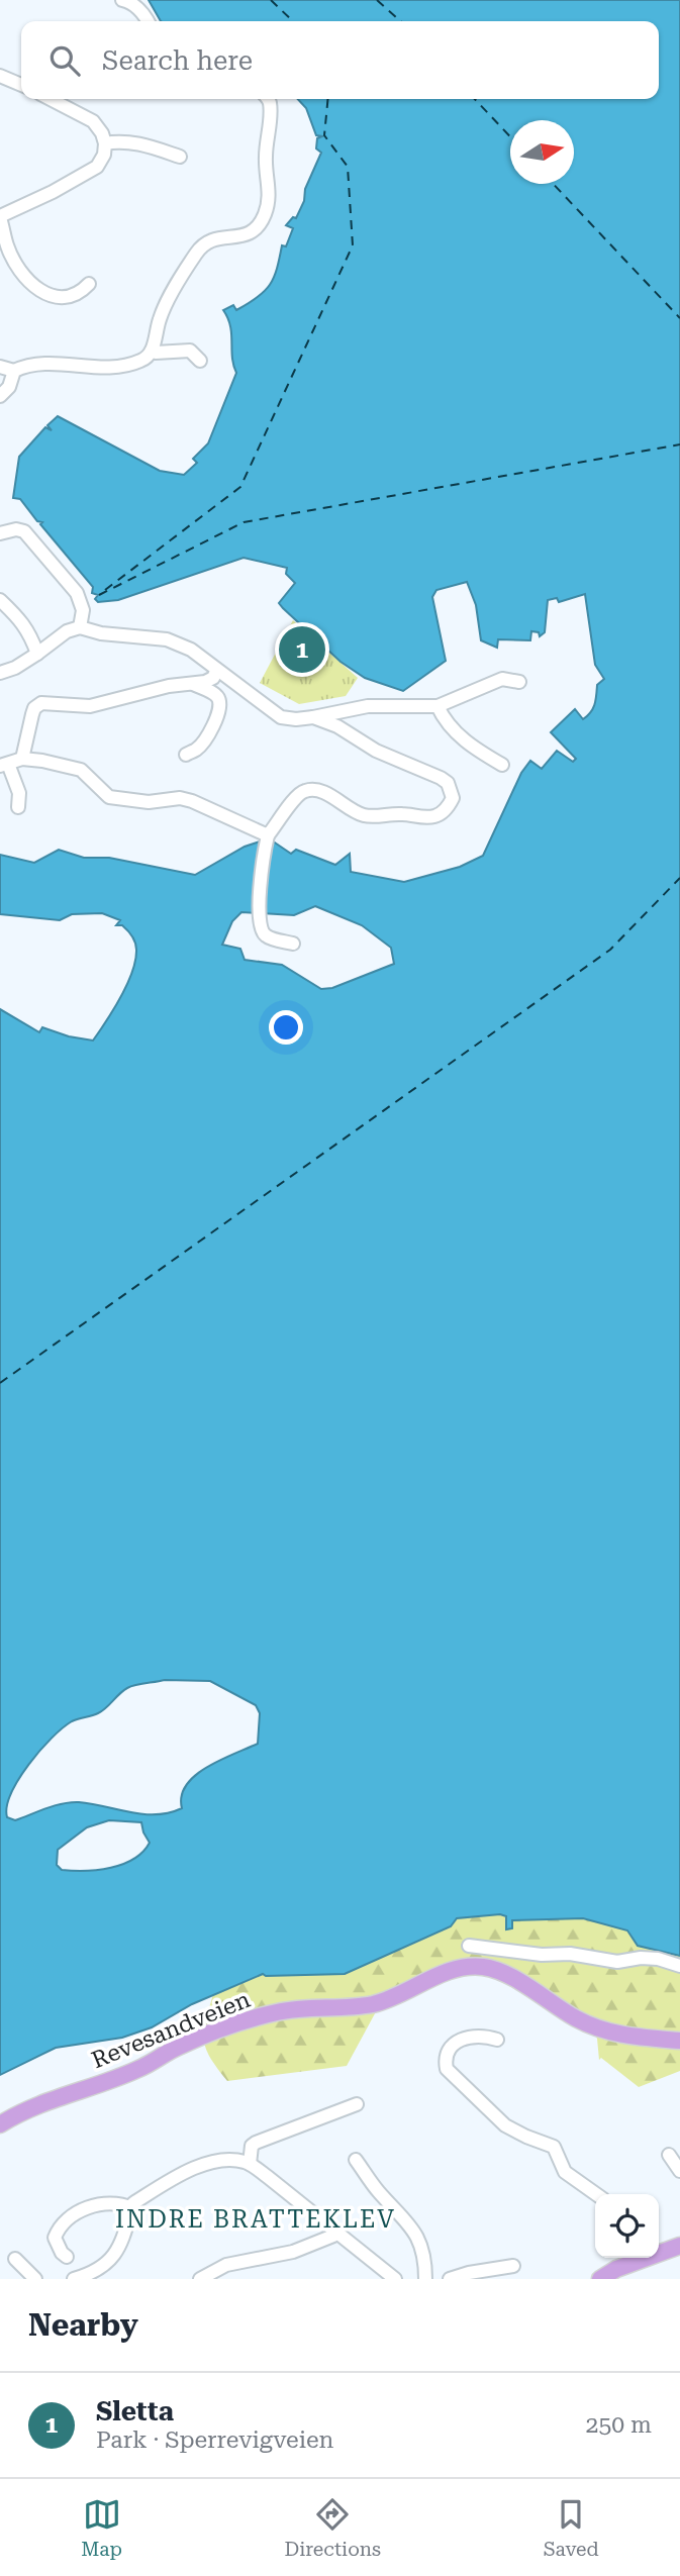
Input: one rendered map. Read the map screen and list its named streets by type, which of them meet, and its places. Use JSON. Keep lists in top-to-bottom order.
{
  "streets": {
    "main road": ["Revesandveien"]
  },
  "districts": ["INDRE BRATTEKLEV"],
  "north": "right",
  "page": {
    "search": "Search here",
    "pins": "1",
    "heading": "Nearby",
    "list": [
      {
        "mark": "1",
        "name": "Sletta",
        "note": "Park · Sperrevigveien",
        "value": "250 m"
      }
    ],
    "nav": ["Map", "Directions", "Saved"]
  }
}
